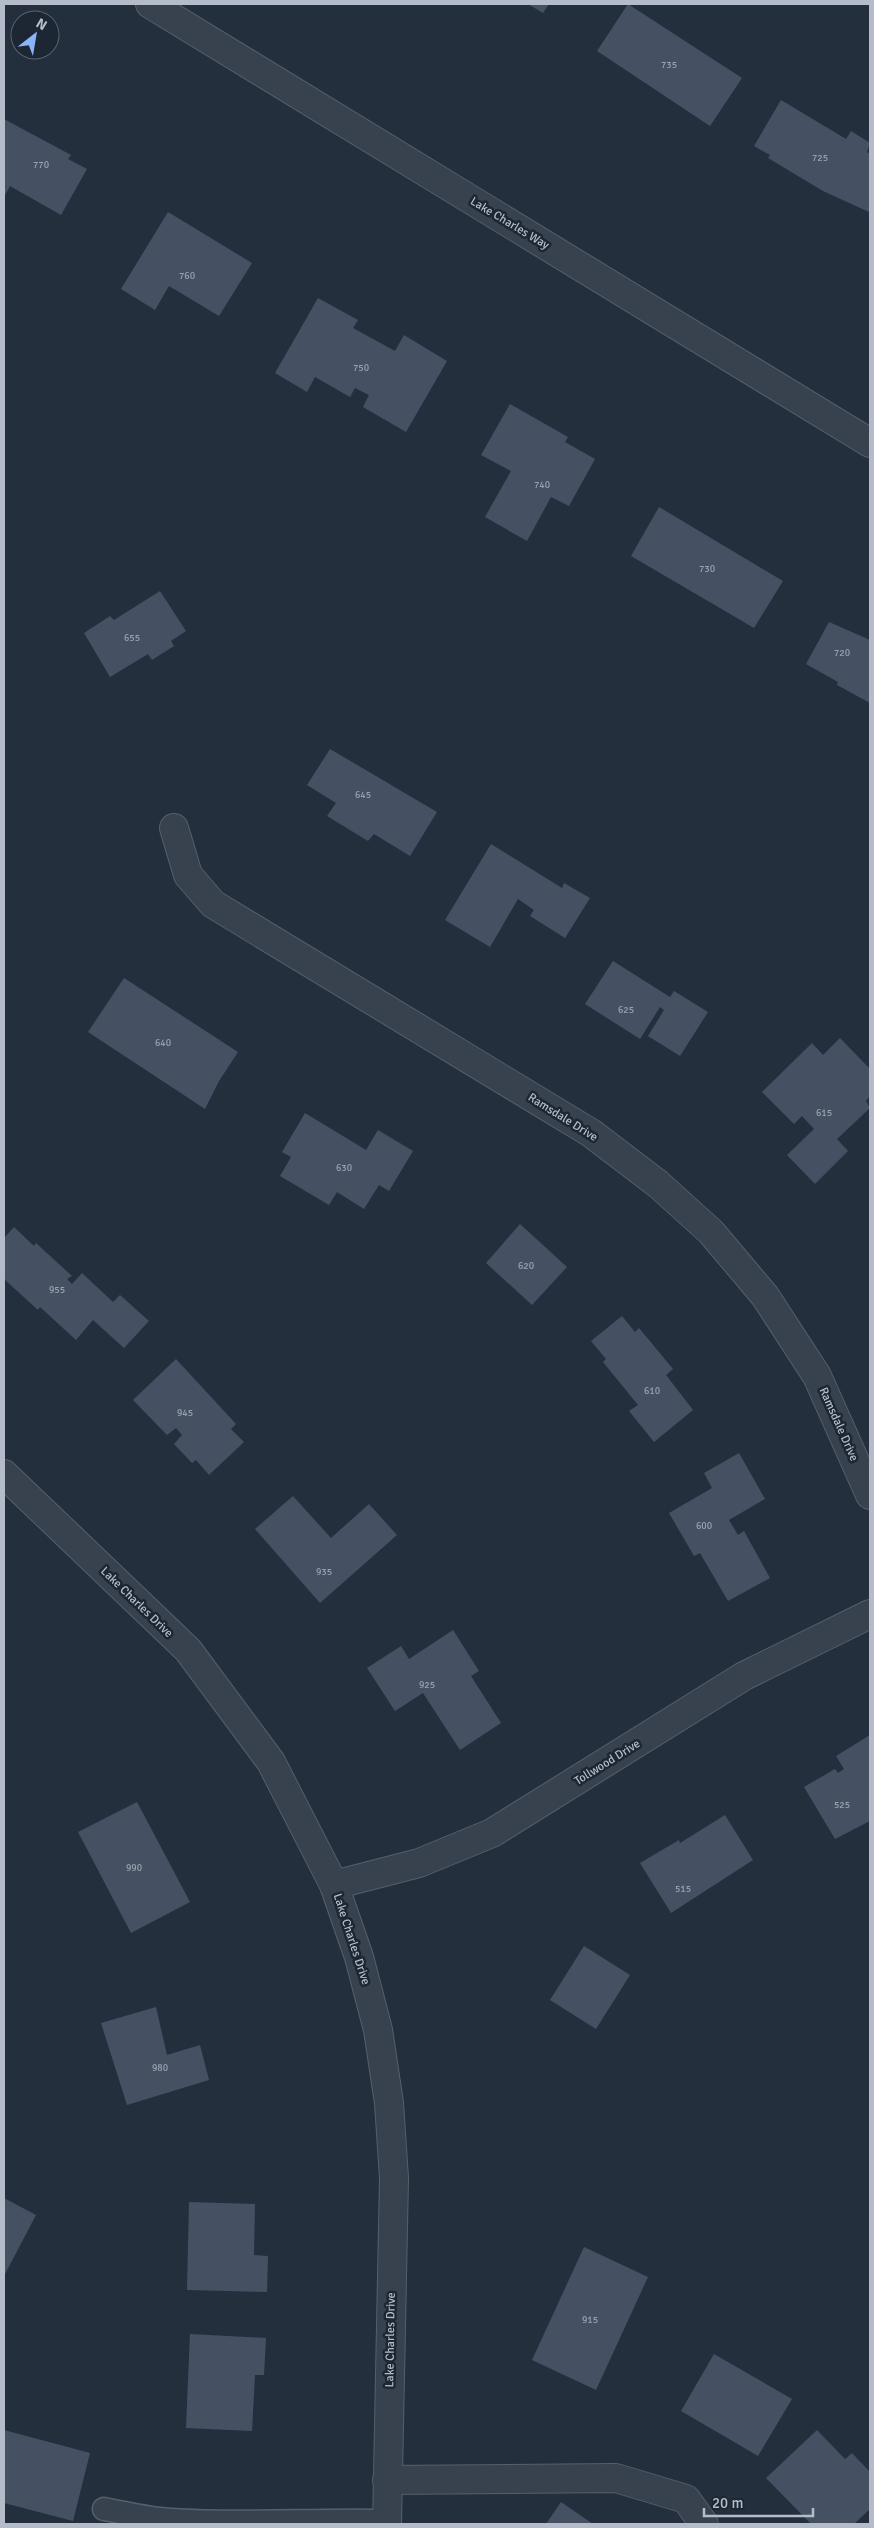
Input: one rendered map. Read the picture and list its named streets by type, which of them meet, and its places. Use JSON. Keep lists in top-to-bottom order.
{
  "streets": {
    "street": [
      "Lake Charles Way",
      "Ramsdale Drive",
      "Lake Charles Drive",
      "Tollwood Drive"
    ]
  },
  "crossings": [
    ["Lake Charles Drive", "Tollwood Drive"]
  ],
  "house_numbers": [
    "735",
    "725",
    "770",
    "760",
    "750",
    "740",
    "730",
    "655",
    "720",
    "645",
    "625",
    "640",
    "615",
    "630",
    "620",
    "955",
    "610",
    "945",
    "600",
    "935",
    "925",
    "525",
    "990",
    "515",
    "980",
    "915"
  ],
  "scale_bar": "20 m",
  "north": "top right"
}
